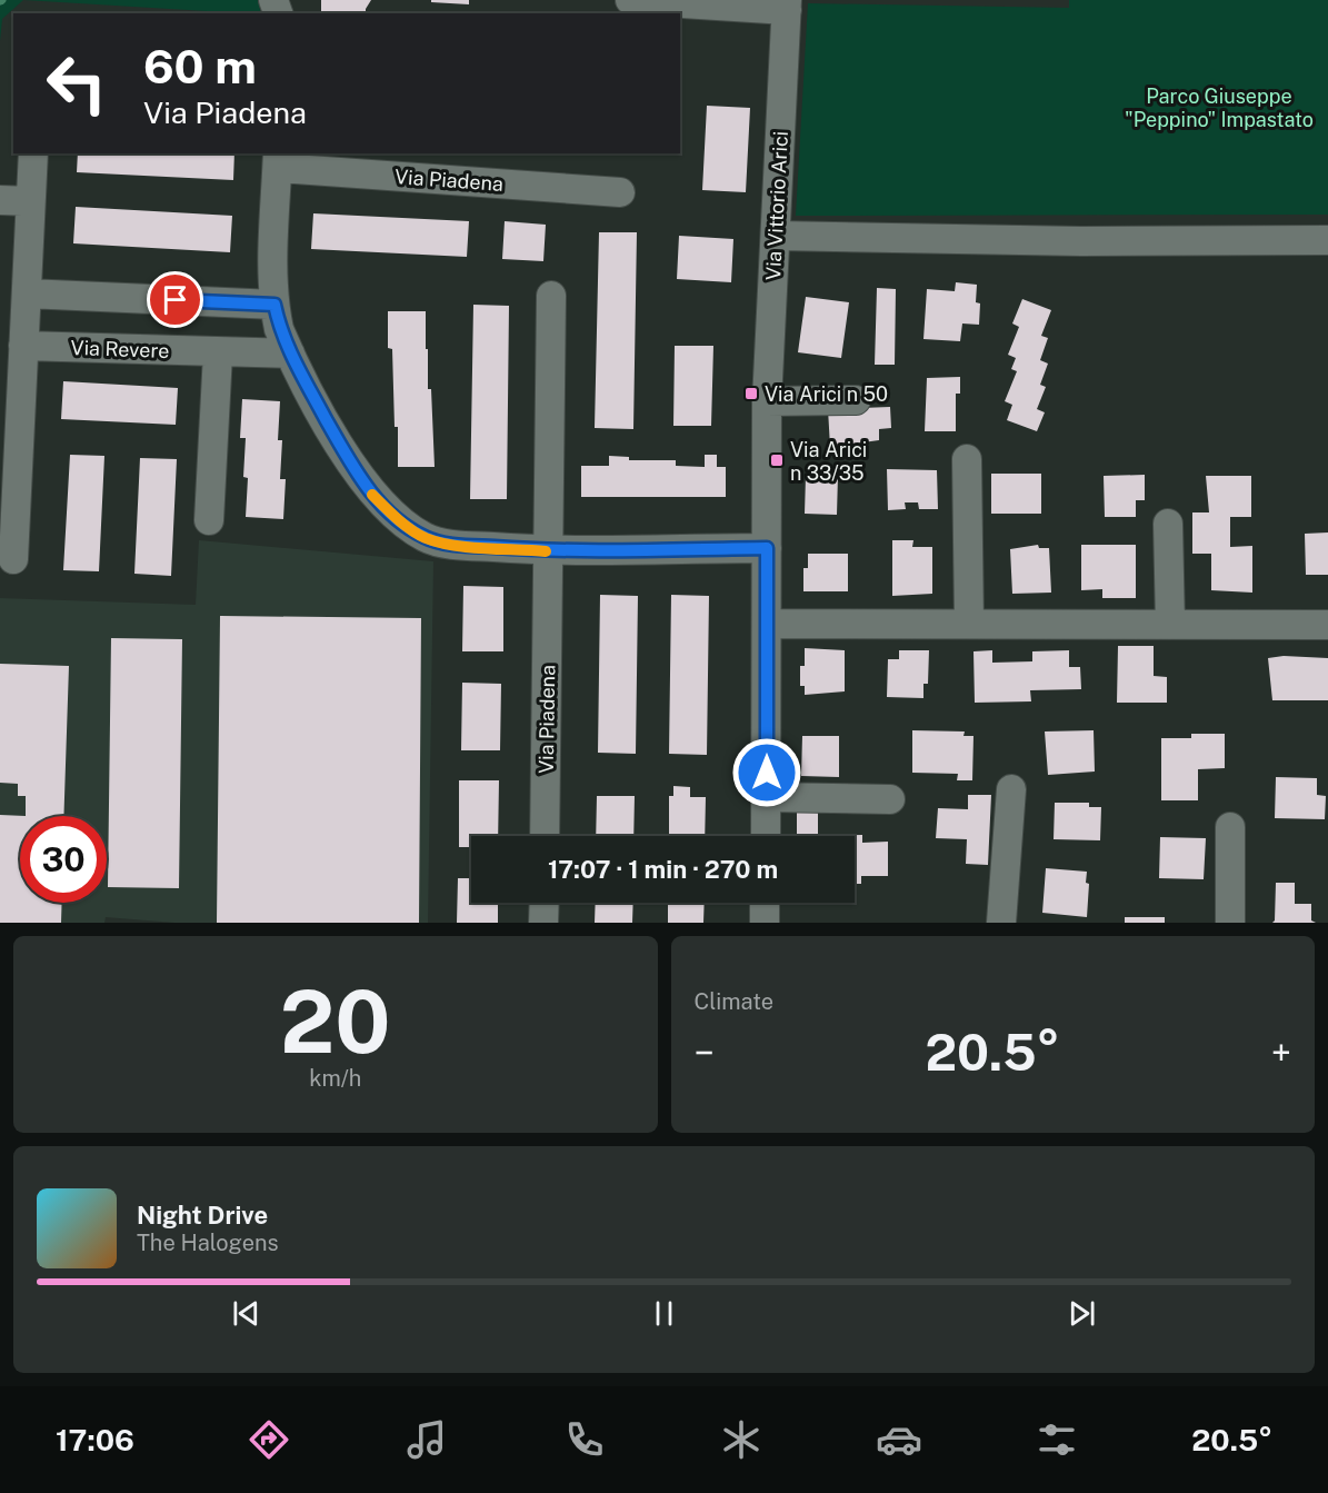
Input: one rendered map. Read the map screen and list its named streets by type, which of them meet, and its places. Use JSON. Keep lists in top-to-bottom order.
{
  "streets": {
    "street": ["Via Piadena", "Via Vittorio Arici", "Via Revere"]
  },
  "crossings": [
    ["Via Piadena", "Via Vittorio Arici"],
    ["Via Piadena", "Via Revere"]
  ],
  "parks": ["Parco Giuseppe \"Peppino\" Impastato"],
  "places": {
    "transit": ["Via Arici n 50", "Via Arici n 33/35"]
  },
  "page": {
    "turn": ["60 m", "Via Piadena"],
    "limit": "30",
    "trip": "17:07 · 1 min · 270 m",
    "tile": [
      ["20", "km/h"],
      "Climate"
    ],
    "heat": ["−", "20.5°", "+"],
    "song": ["Night Drive", "The Halogens"],
    "tabs": ["17:06", "20.5°"]
  }
}
